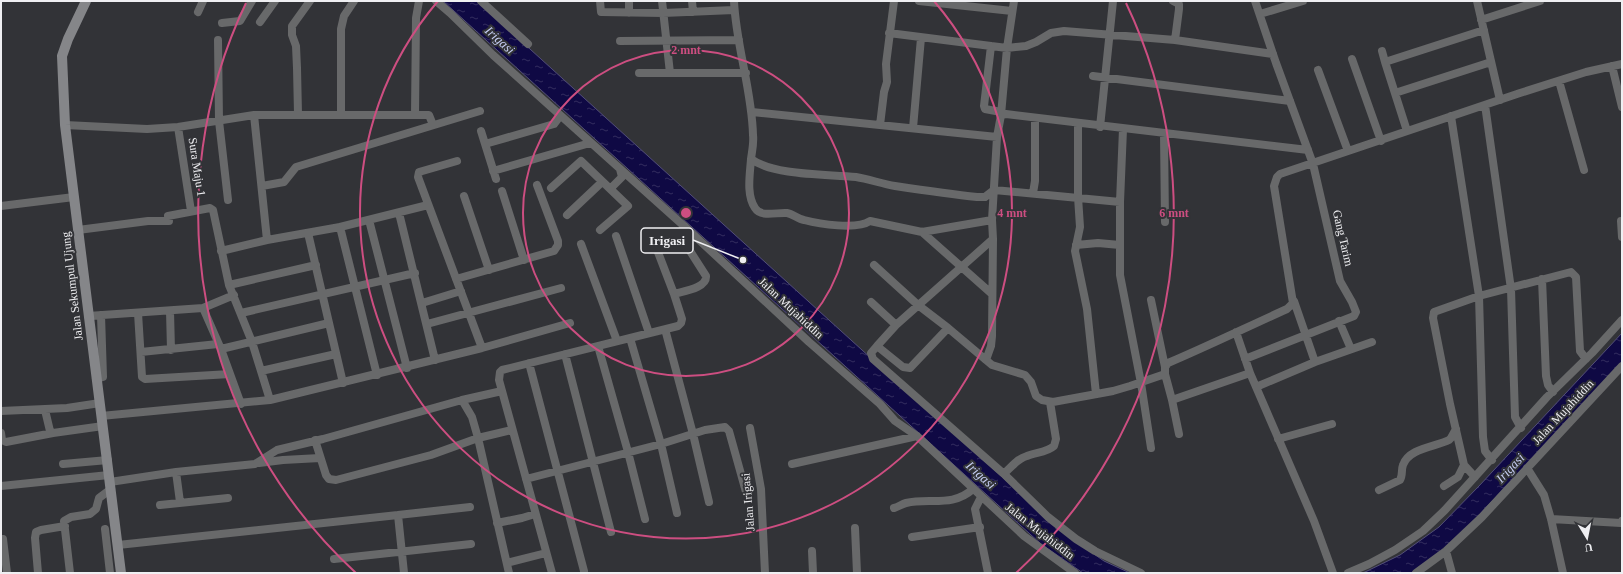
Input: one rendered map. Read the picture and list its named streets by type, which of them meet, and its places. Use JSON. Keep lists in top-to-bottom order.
{
  "streets": {
    "main road": ["Jalan Sekumpul Ujung"],
    "street": [
      "Sura Maju 1",
      "Gang Tarim",
      "Jalan Mujahiddin",
      "Jalan Irigasi"
    ]
  },
  "water": ["Irigasi"],
  "places": ["Irigasi"],
  "north": "bottom",
  "rings": ["2 mnt", "4 mnt", "6 mnt"]
}
